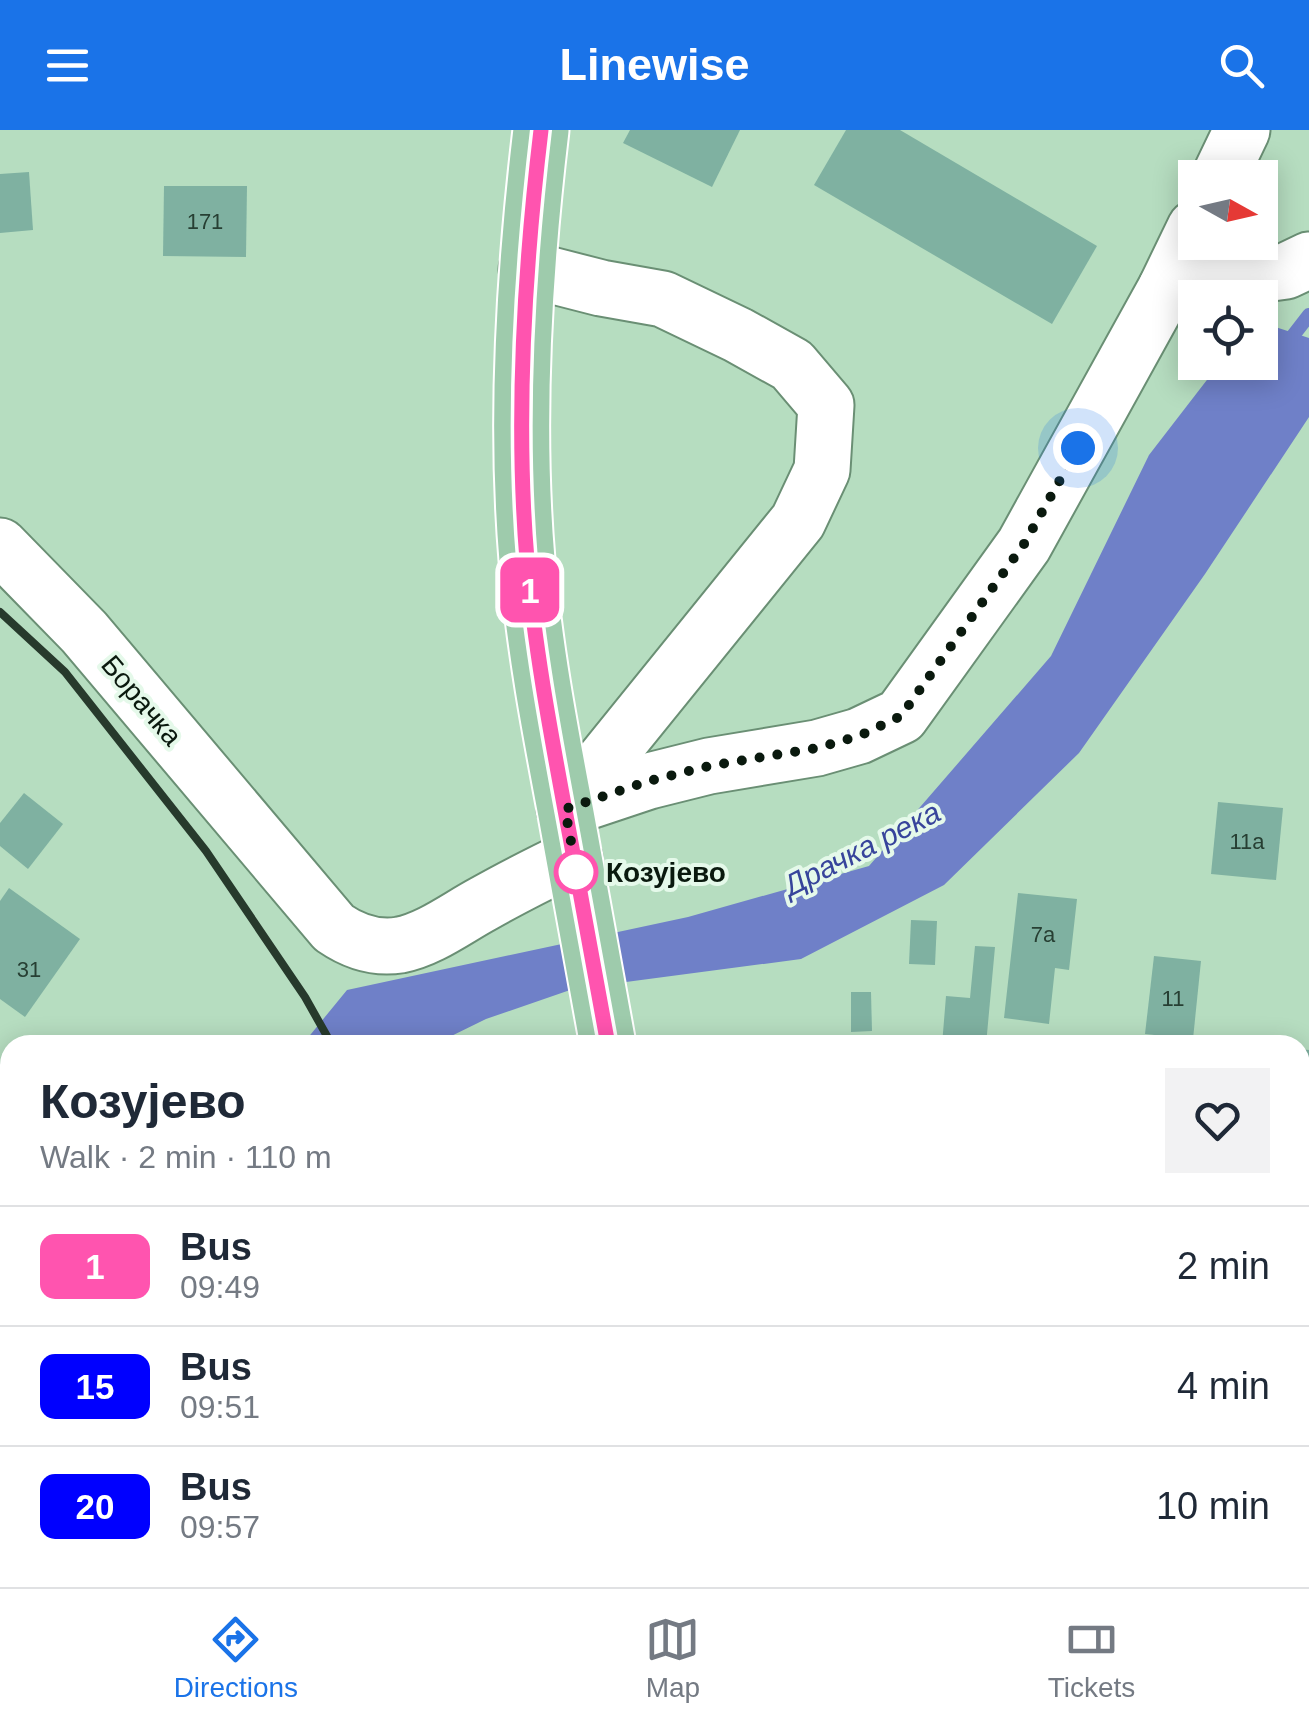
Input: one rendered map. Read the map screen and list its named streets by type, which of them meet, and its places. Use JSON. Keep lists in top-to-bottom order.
{
  "streets": {
    "street": ["Борачка"]
  },
  "water": ["Драчка река"],
  "places": ["Козујево"],
  "lines": ["bus line 1"],
  "house_numbers": [
    "171",
    "11a",
    "7a",
    "31",
    "11"
  ],
  "north": "right",
  "page": {
    "header": "Linewise",
    "on_map": "1",
    "heading": ["Козујево", "Walk · 2 min · 110 m"],
    "list": [
      {
        "mark": "1",
        "name": "Bus",
        "note": "09:49",
        "value": "2 min"
      },
      {
        "mark": "15",
        "name": "Bus",
        "note": "09:51",
        "value": "4 min"
      },
      {
        "mark": "20",
        "name": "Bus",
        "note": "09:57",
        "value": "10 min"
      }
    ],
    "tabs": ["Directions", "Map", "Tickets"]
  }
}
